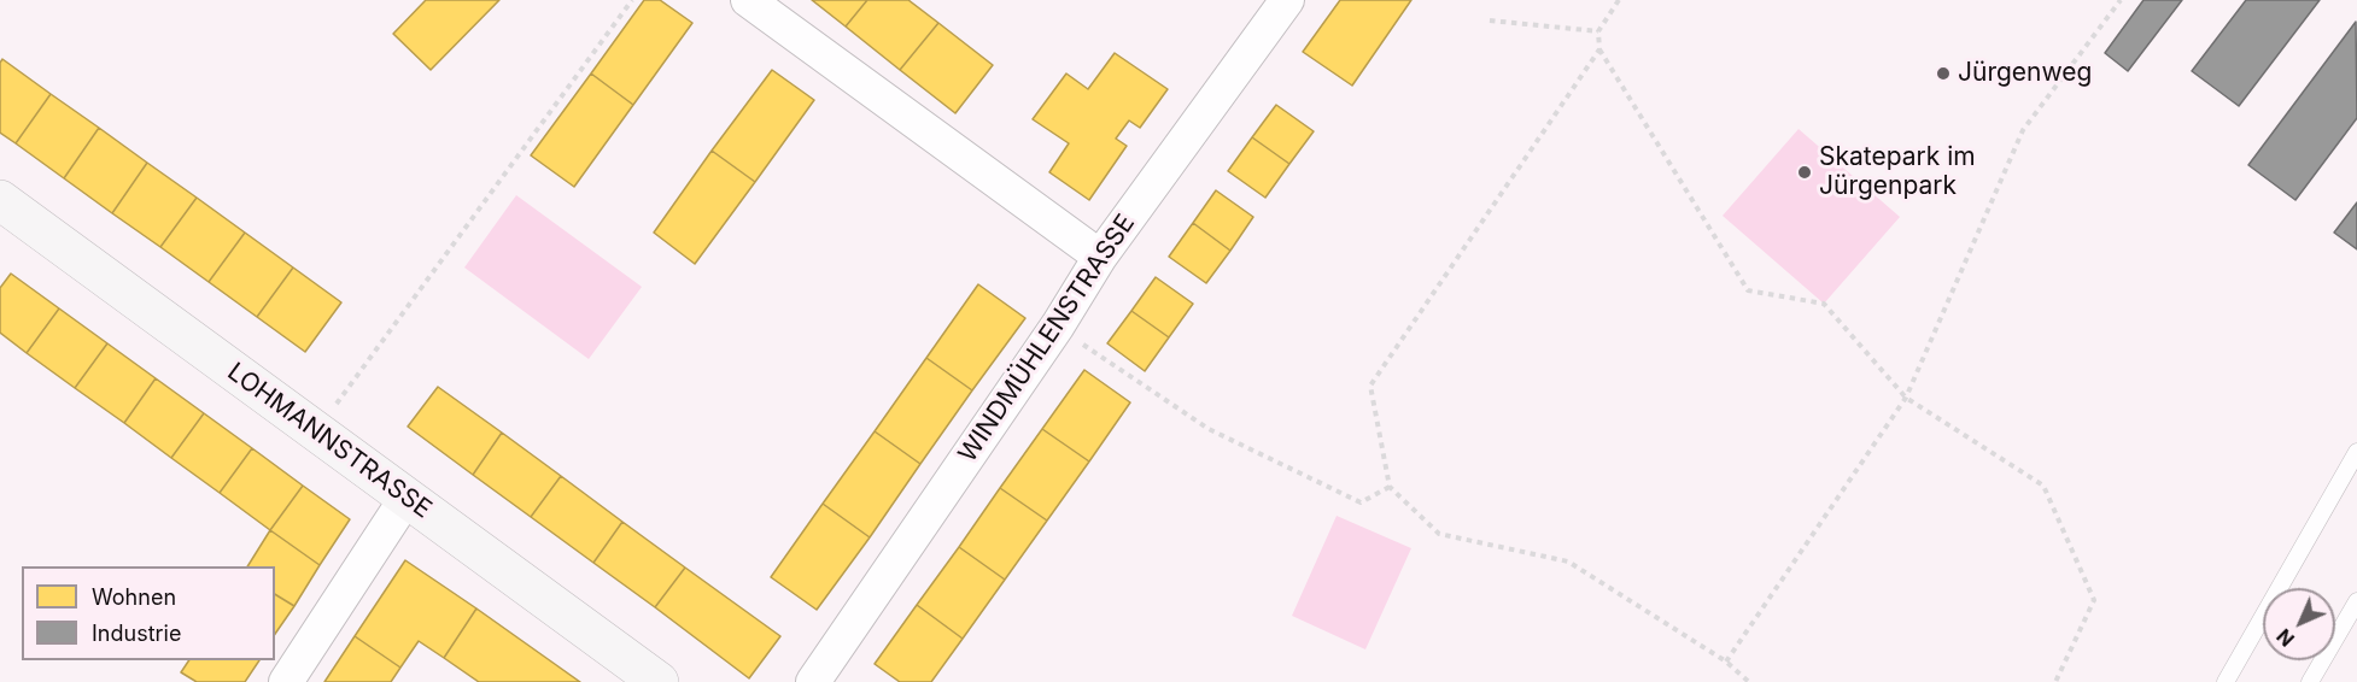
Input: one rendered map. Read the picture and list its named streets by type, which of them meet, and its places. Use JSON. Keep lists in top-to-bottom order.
{
  "streets": {
    "main road": ["LOHMANNSTRASSE"],
    "street": ["WINDMÜHLENSTRASSE"]
  },
  "places": ["Jürgenweg", "Skatepark im Jürgenpark"],
  "legend": ["Wohnen", "Industrie"],
  "north": "bottom left"
}
